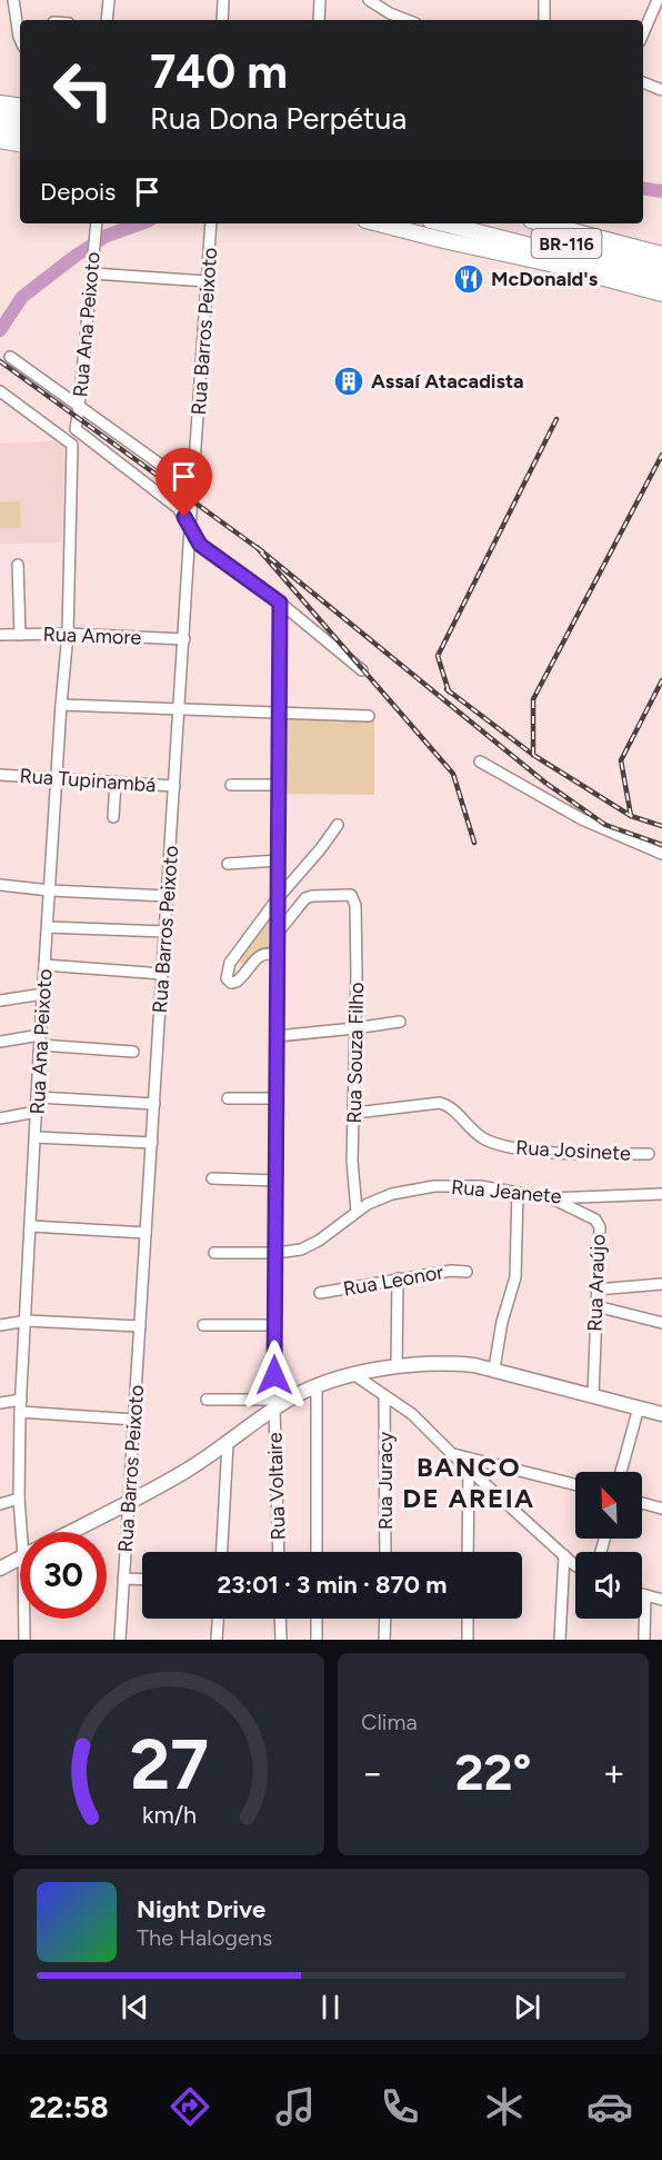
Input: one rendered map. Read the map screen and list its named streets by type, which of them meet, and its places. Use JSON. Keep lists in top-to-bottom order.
{
  "streets": {
    "highway": ["BR-116"],
    "street": [
      "Rua Ana Peixoto",
      "Rua Barros Peixoto",
      "Rua Amore",
      "Rua Tupinambá",
      "Rua Souza Filho",
      "Rua Josinete",
      "Rua Jeanete",
      "Rua Leonor",
      "Rua Araújo",
      "Rua Juracy",
      "Rua Voltaire"
    ]
  },
  "crossings": [
    ["Rua Ana Peixoto", "Rua Barros Peixoto"],
    ["Rua Ana Peixoto", "Rua Amore"],
    ["Rua Ana Peixoto", "Rua Tupinambá"],
    ["Rua Barros Peixoto", "Rua Amore"],
    ["Rua Barros Peixoto", "Rua Tupinambá"],
    ["Rua Souza Filho", "Rua Josinete"],
    ["Rua Souza Filho", "Rua Jeanete"],
    ["Rua Souza Filho", "Rua Voltaire"],
    ["Rua Jeanete", "Rua Araújo"],
    ["Rua Jeanete", "Rua Voltaire"]
  ],
  "districts": ["BANCO DE AREIA"],
  "places": {
    "restaurant": ["McDonald's"],
    "building": ["Assaí Atacadista"]
  },
  "north": "top left",
  "page": {
    "turn": ["740 m", "Rua Dona Perpétua"],
    "then": "Depois",
    "limit": "30",
    "trip": "23:01 · 3 min · 870 m",
    "tile": "Clima",
    "heat": ["−", "22°", "+"],
    "song": ["Night Drive", "The Halogens"],
    "tabs": "22:58",
    "gauge": ["27", "km/h"]
  }
}
